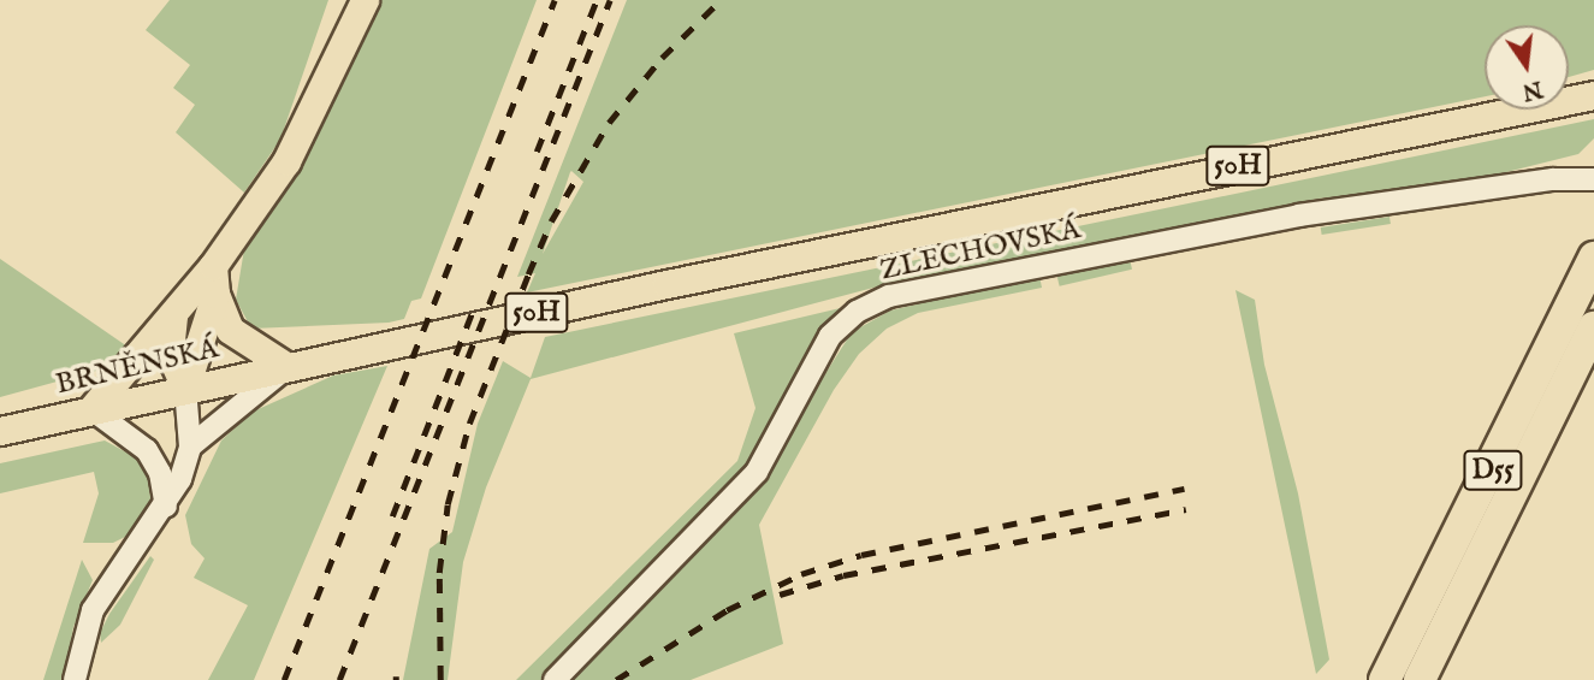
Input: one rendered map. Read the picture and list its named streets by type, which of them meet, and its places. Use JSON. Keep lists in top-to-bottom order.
{
  "streets": {
    "highway": ["D55"],
    "main road": ["50H", "BRNĚNSKÁ"],
    "street": ["ZLECHOVSKÁ"]
  },
  "crossings": [
    ["50H", "BRNĚNSKÁ"]
  ],
  "north": "bottom"
}
